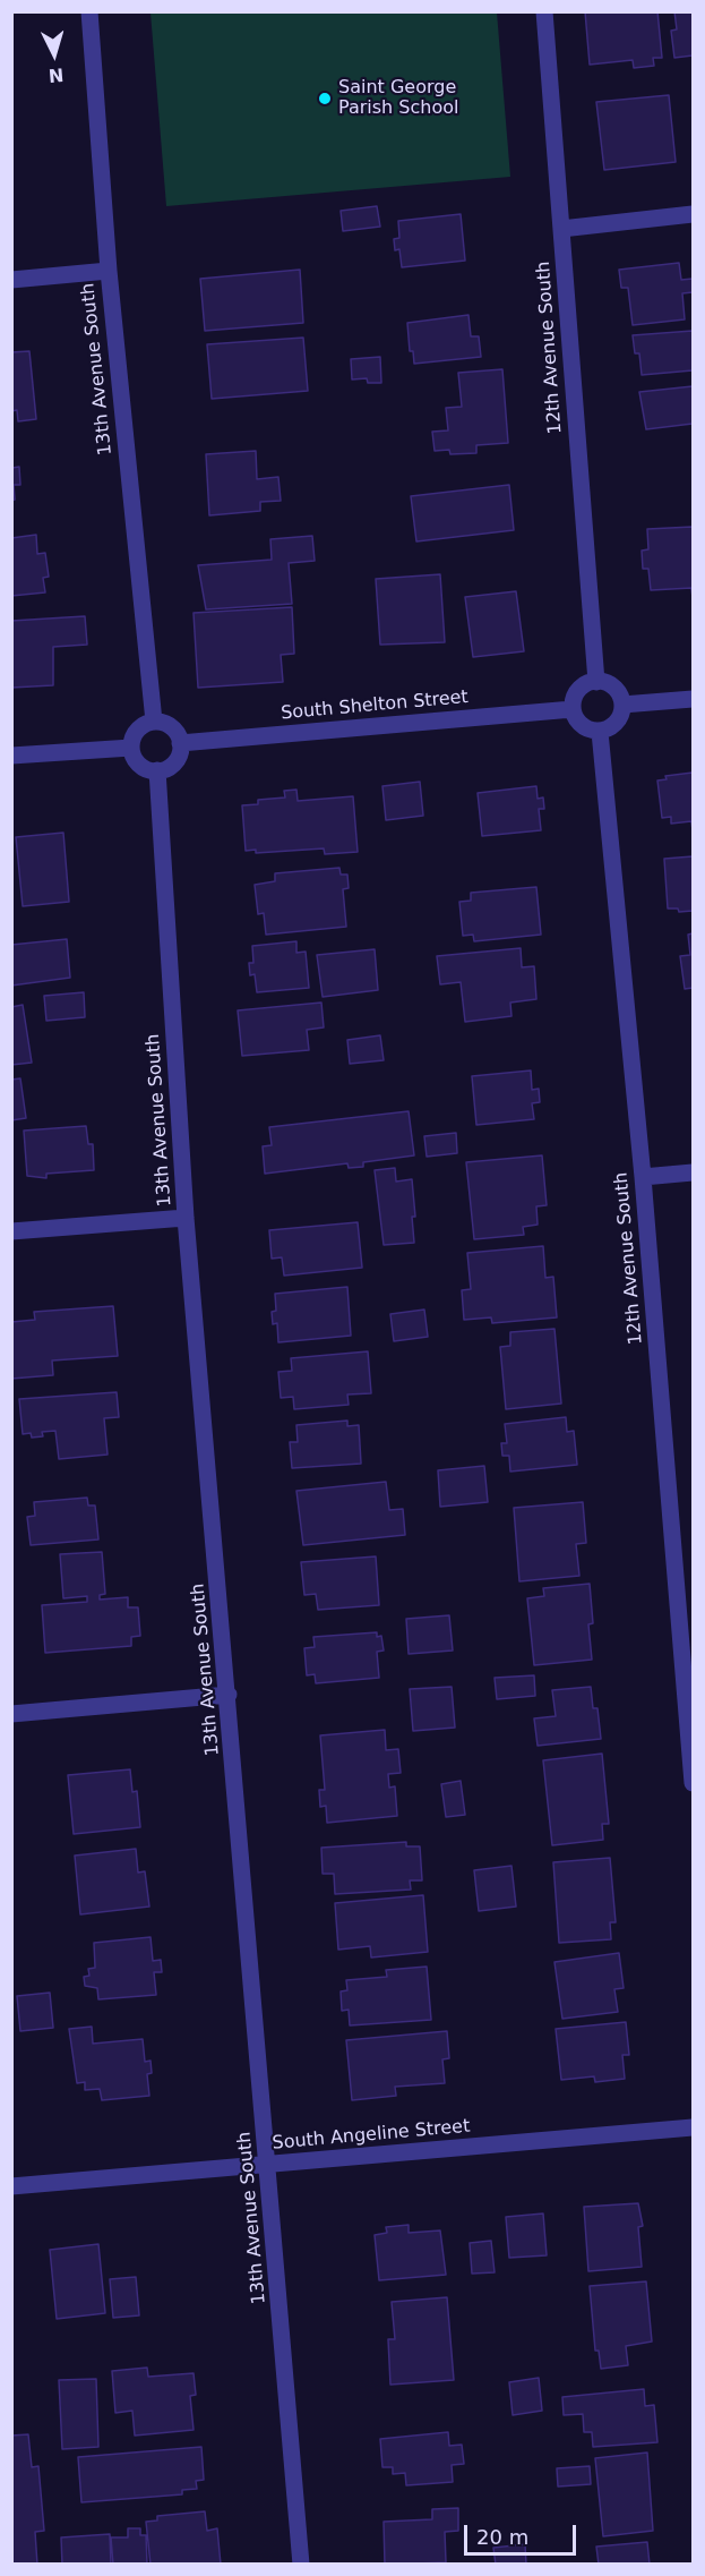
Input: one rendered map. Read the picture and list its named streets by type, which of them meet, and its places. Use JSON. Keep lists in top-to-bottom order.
{
  "streets": {
    "street": [
      "12th Avenue South",
      "13th Avenue South",
      "South Shelton Street",
      "South Angeline Street"
    ]
  },
  "crossings": [
    ["12th Avenue South", "South Shelton Street"],
    ["13th Avenue South", "South Shelton Street"],
    ["13th Avenue South", "South Angeline Street"]
  ],
  "places": ["Saint George Parish School"],
  "scale_bar": "20 m",
  "north": "bottom"
}
